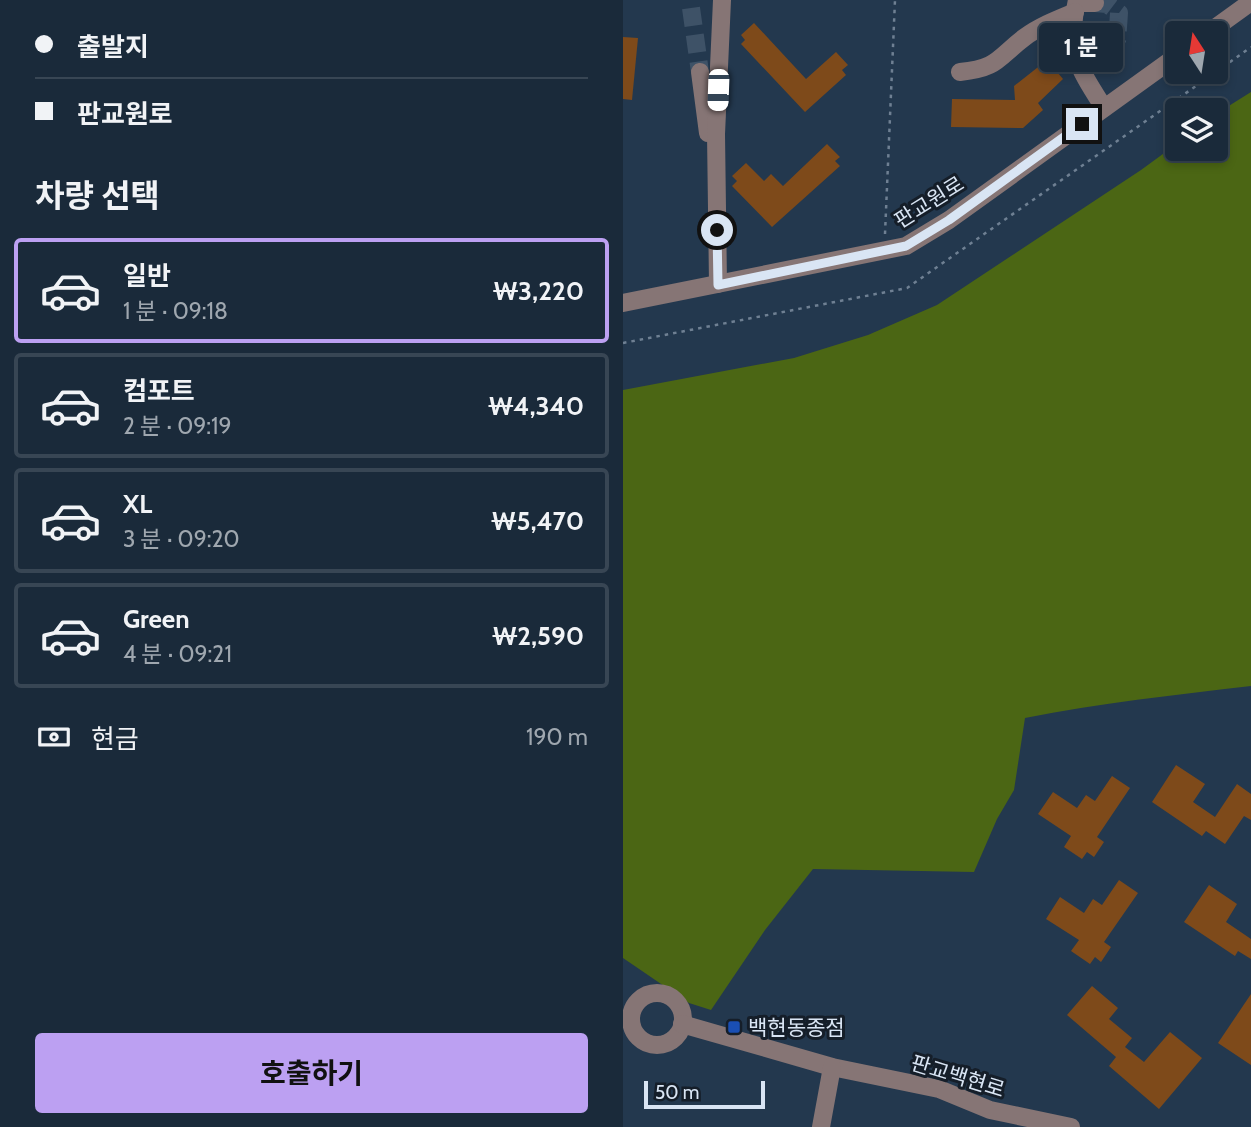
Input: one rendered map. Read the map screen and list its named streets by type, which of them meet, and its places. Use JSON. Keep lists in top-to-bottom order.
{
  "streets": {
    "street": ["판교원로", "판교백현로"]
  },
  "places": {
    "transit": ["백현동종점"]
  },
  "scale_bar": "50 m",
  "north": "top",
  "page": {
    "banner": ["출발지", "판교원로"],
    "bubble": "1 분",
    "heading": "차량 선택",
    "list": [
      {
        "name": "일반",
        "note": "1 분 · 09:18",
        "value": "₩3,220"
      },
      {
        "name": "컴포트",
        "note": "2 분 · 09:19",
        "value": "₩4,340"
      },
      {
        "name": "XL",
        "note": "3 분 · 09:20",
        "value": "₩5,470"
      },
      {
        "name": "Green",
        "note": "4 분 · 09:21",
        "value": "₩2,590"
      }
    ],
    "pay": ["현금", "190 m"],
    "buttons": "호출하기",
    "scale": "50 m"
  }
}
